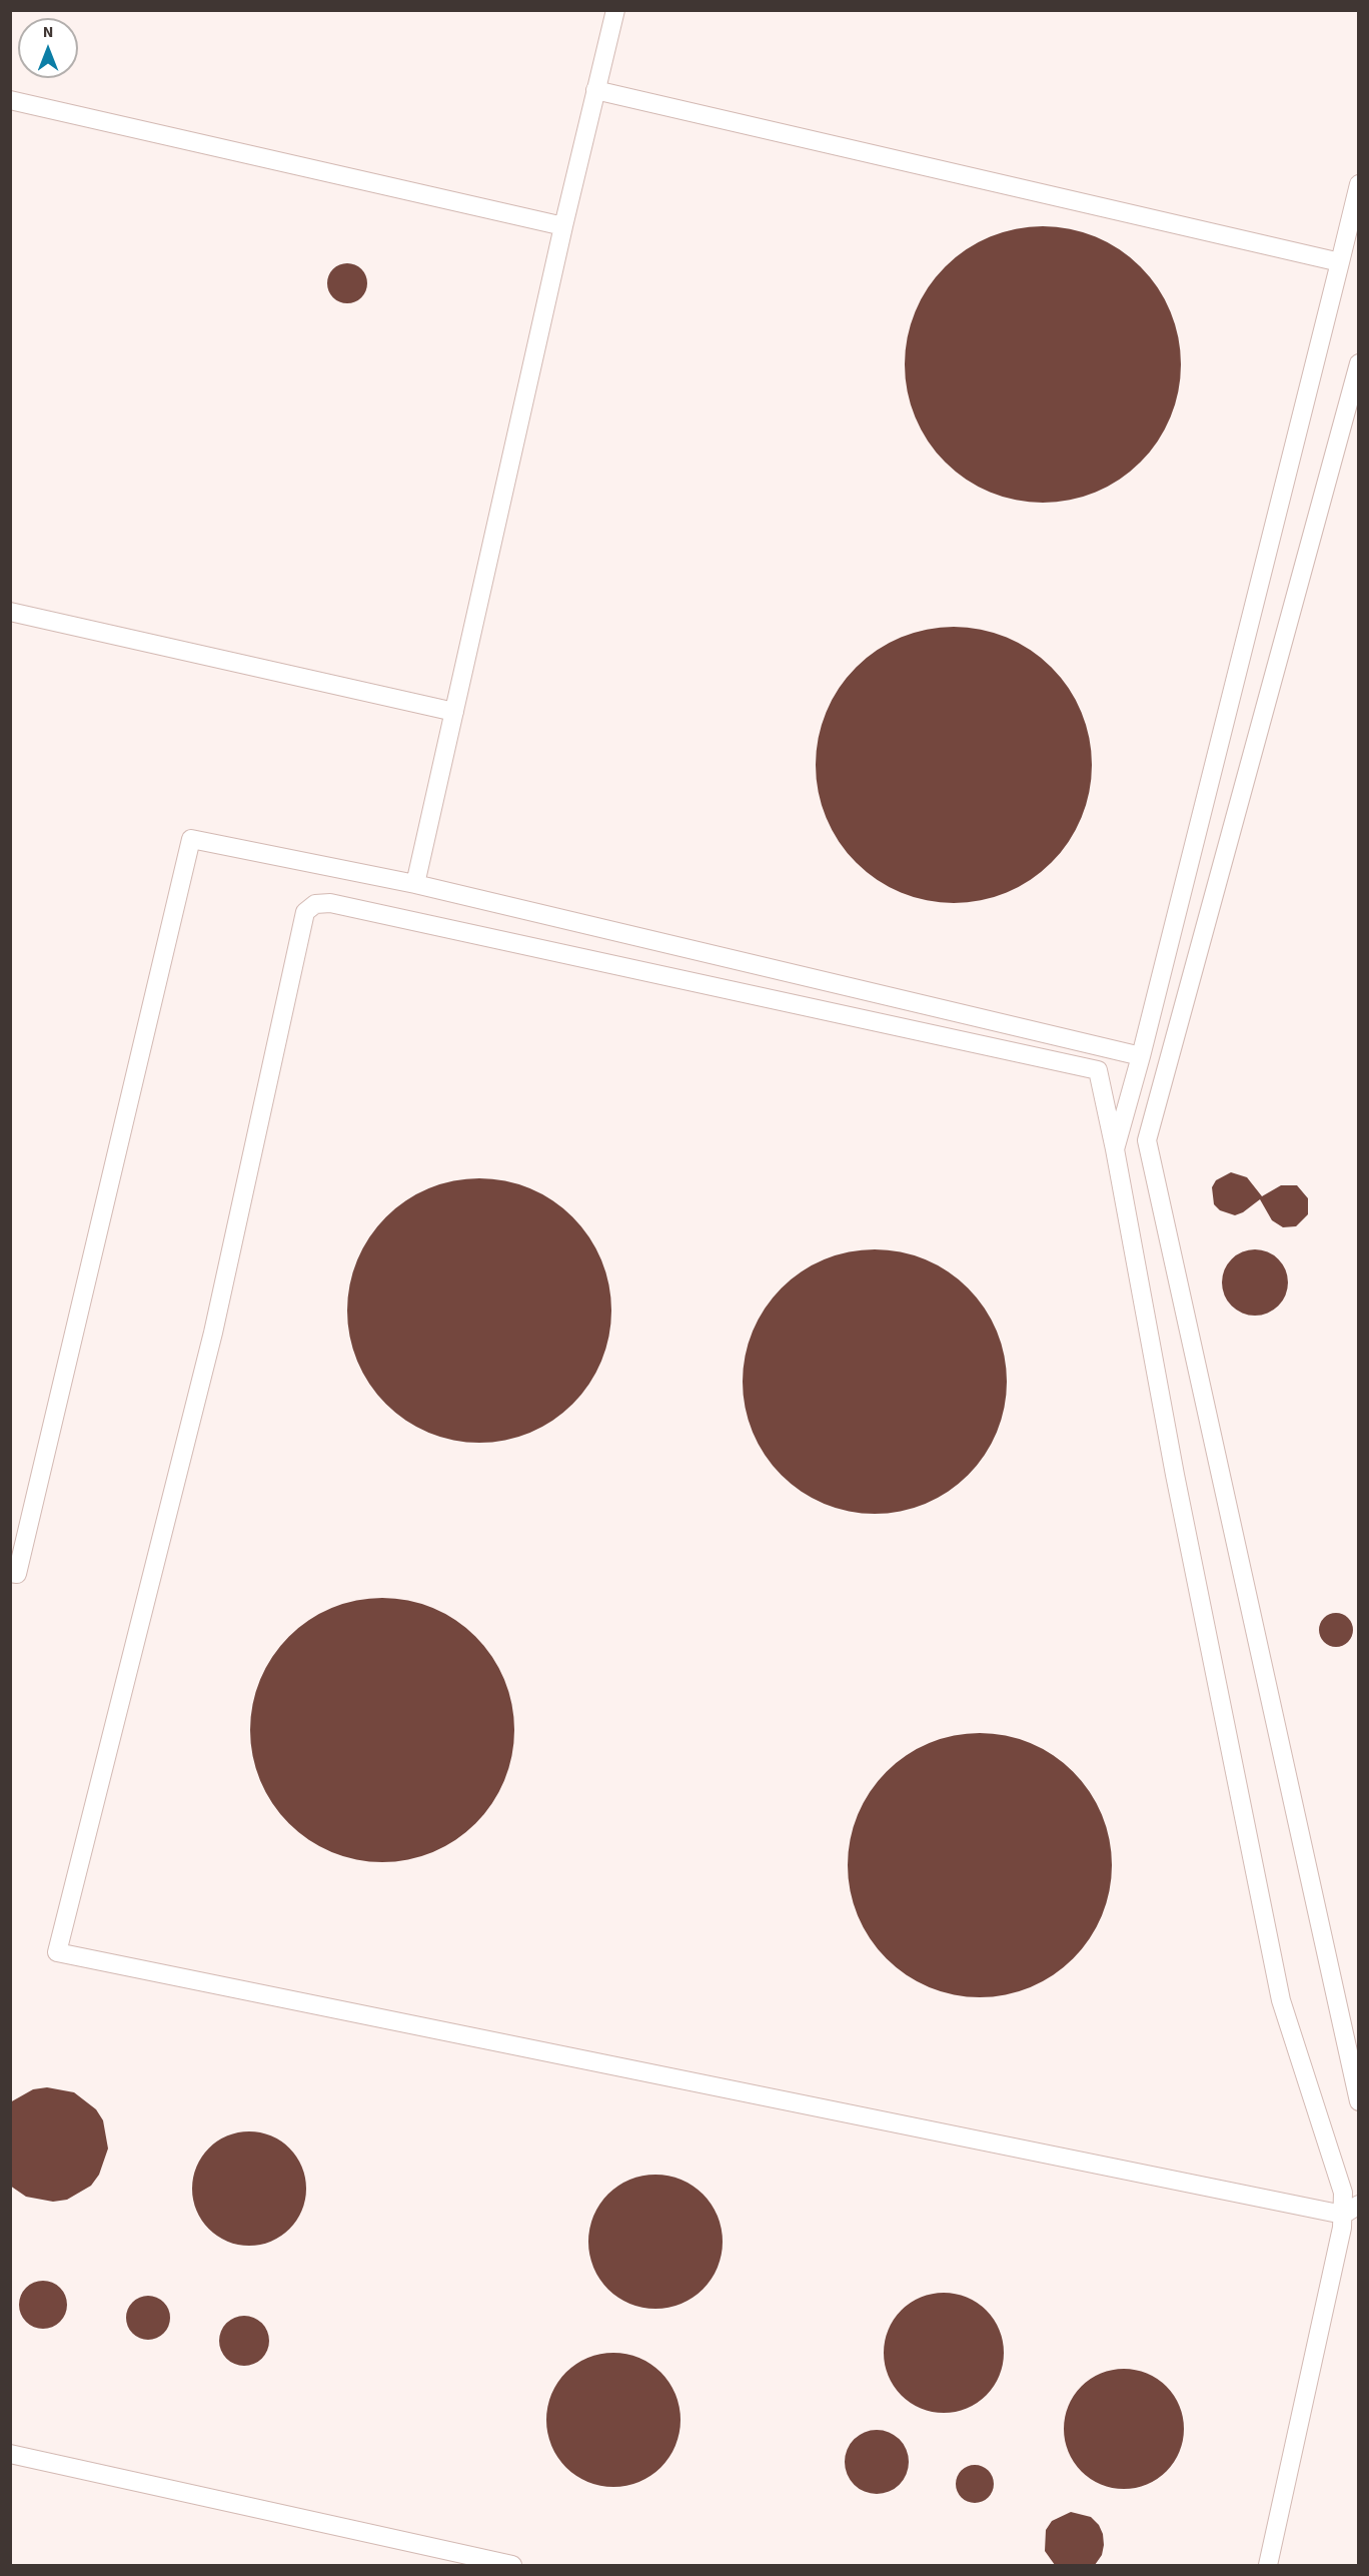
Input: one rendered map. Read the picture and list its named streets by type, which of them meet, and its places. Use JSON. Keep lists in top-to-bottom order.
{
  "north": "top"
}
